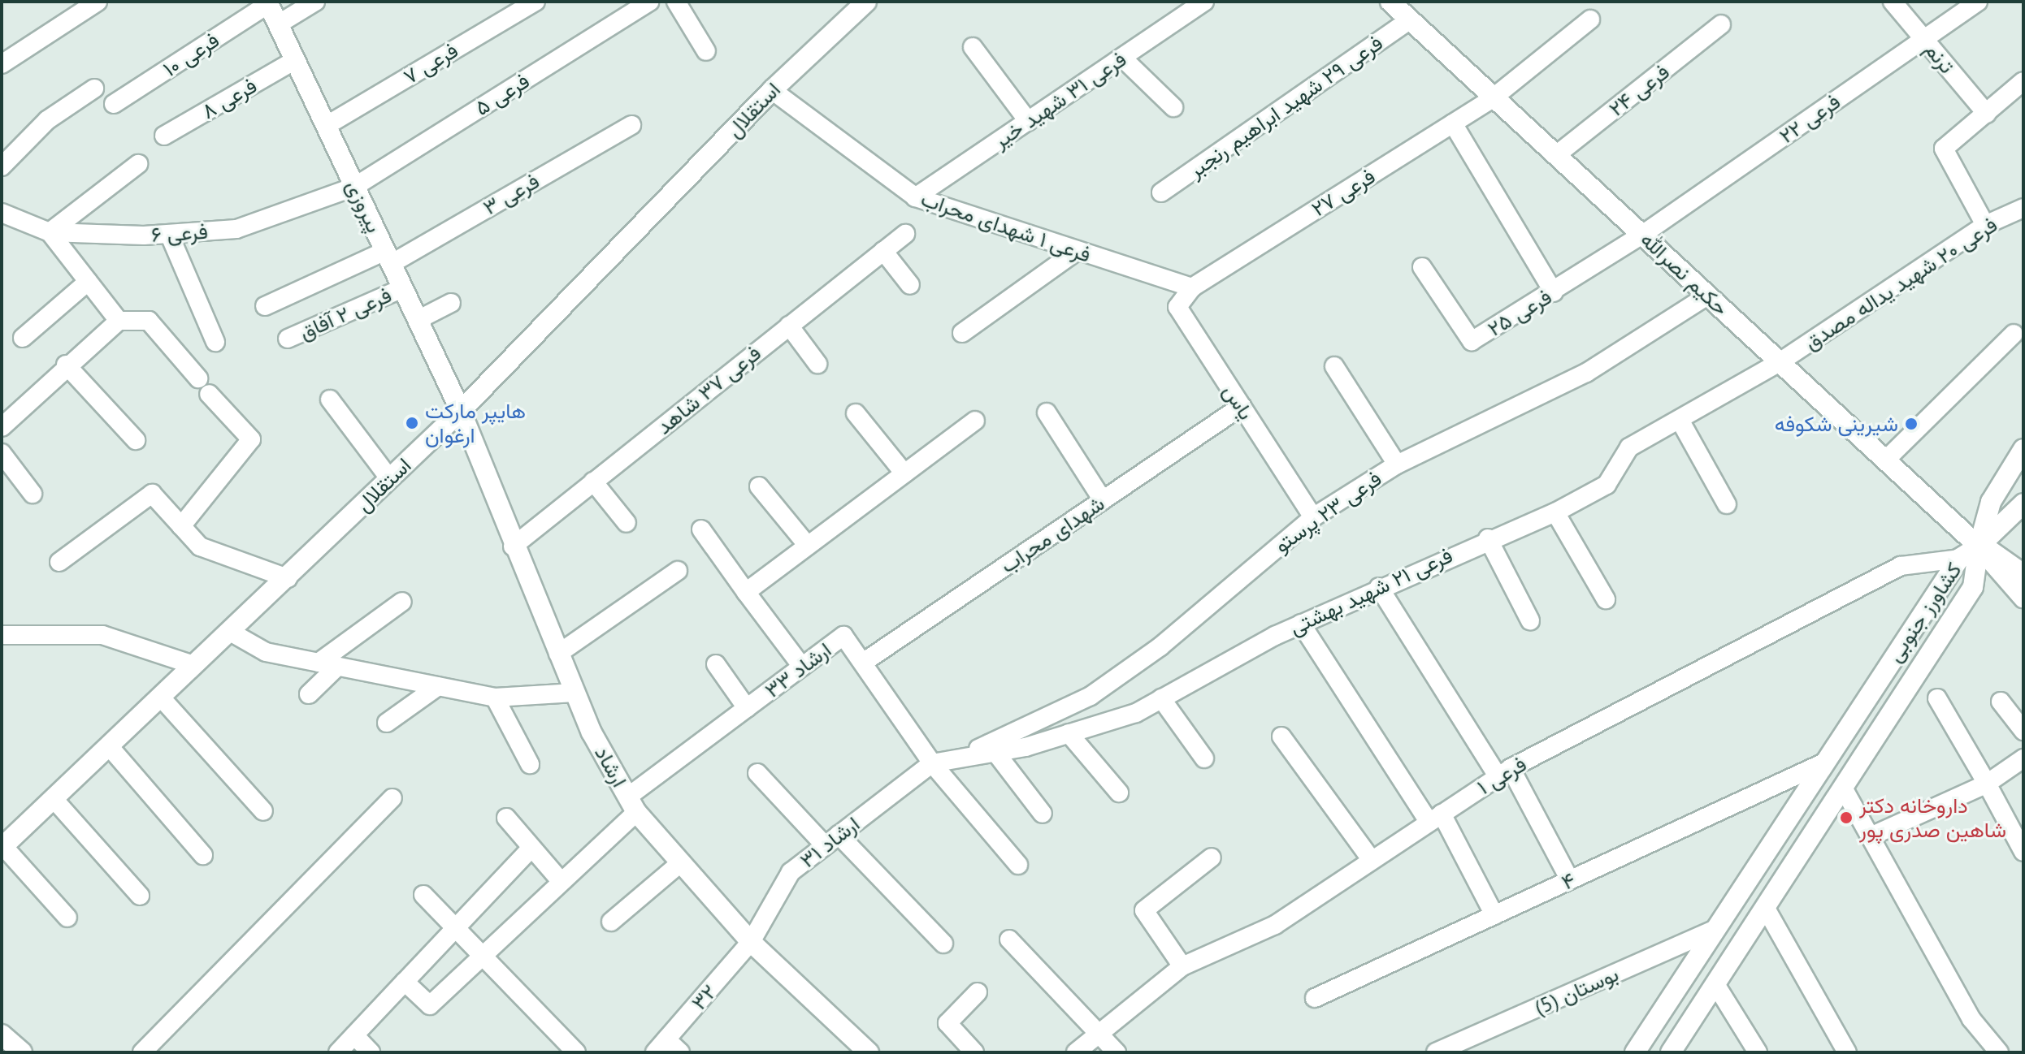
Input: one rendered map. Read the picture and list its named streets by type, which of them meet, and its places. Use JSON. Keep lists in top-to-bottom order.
{
  "streets": {
    "street": [
      "فرعی ۱۰",
      "ترنم",
      "فرعی ۷",
      "فرعی ۲۴",
      "فرعی ۵",
      "فرعی ۸",
      "فرعی ۳۱ شهید خیر",
      "فرعی ۲۹ شهید ابراهیم رنجبر",
      "استقلال",
      "فرعی ۲۲",
      "فرعی ۲۷",
      "فرعی ۳",
      "پیروزی",
      "فرعی ۱ شهدای محراب",
      "فرعی ۶",
      "حکیم نصرالله",
      "فرعی ۲۰ شهید یداله مصدق",
      "فرعی ۲۵",
      "فرعی ۲ آفاق",
      "فرعی ۳۷ شاهد",
      "یاس",
      "فرعی ۲۳ پرستو",
      "شهدای محراب",
      "فرعی ۲۱ شهید بهشتی",
      "کشاورز جنوبی",
      "ارشاد ۳۳",
      "ارشاد",
      "فرعی ۱",
      "ارشاد ۳۱",
      "۴",
      "بوستان (5)",
      "۳۲"
    ]
  },
  "crossings": [
    ["فرعی ۱۰", "پیروزی"],
    ["ترنم", "فرعی ۲۲"],
    ["فرعی ۷", "پیروزی"],
    ["فرعی ۲۴", "حکیم نصرالله"],
    ["فرعی ۵", "پیروزی"],
    ["فرعی ۵", "فرعی ۶"],
    ["فرعی ۸", "پیروزی"],
    ["فرعی ۳۱ شهید خیر", "فرعی ۱ شهدای محراب"],
    ["فرعی ۲۹ شهید ابراهیم رنجبر", "حکیم نصرالله"],
    ["استقلال", "پیروزی"],
    ["استقلال", "فرعی ۱ شهدای محراب"],
    ["استقلال", "ارشاد"],
    ["فرعی ۲۲", "حکیم نصرالله"],
    ["فرعی ۲۲", "فرعی ۲۵"],
    ["فرعی ۲۷", "فرعی ۱ شهدای محراب"],
    ["فرعی ۲۷", "حکیم نصرالله"],
    ["فرعی ۲۷", "یاس"],
    ["فرعی ۳", "پیروزی"],
    ["پیروزی", "فرعی ۶"],
    ["پیروزی", "فرعی ۲ آفاق"],
    ["پیروزی", "ارشاد"],
    ["فرعی ۱ شهدای محراب", "یاس"],
    ["حکیم نصرالله", "فرعی ۲۰ شهید یداله مصدق"],
    ["حکیم نصرالله", "فرعی ۲۵"],
    ["حکیم نصرالله", "فرعی ۲۳ پرستو"],
    ["حکیم نصرالله", "فرعی ۲۱ شهید بهشتی"],
    ["حکیم نصرالله", "کشاورز جنوبی"],
    ["فرعی ۲۰ شهید یداله مصدق", "فرعی ۲۱ شهید بهشتی"],
    ["فرعی ۳۷ شاهد", "ارشاد"],
    ["یاس", "فرعی ۲۳ پرستو"],
    ["یاس", "شهدای محراب"],
    ["فرعی ۲۳ پرستو", "فرعی ۲۱ شهید بهشتی"],
    ["شهدای محراب", "ارشاد ۳۳"],
    ["فرعی ۲۱ شهید بهشتی", "ارشاد ۳۳"],
    ["فرعی ۲۱ شهید بهشتی", "ارشاد ۳۱"],
    ["کشاورز جنوبی", "فرعی ۱"],
    ["کشاورز جنوبی", "۴"],
    ["کشاورز جنوبی", "بوستان (5)"],
    ["ارشاد ۳۳", "ارشاد"],
    ["ارشاد ۳۳", "ارشاد ۳۱"],
    ["ارشاد", "ارشاد ۳۱"],
    ["ارشاد", "۳۲"],
    ["ارشاد ۳۱", "۳۲"]
  ],
  "places": ["هایپر مارکت ارغوان", "شیرینی شکوفه", "داروخانه دکتر شاهین صدری پور"]
}
